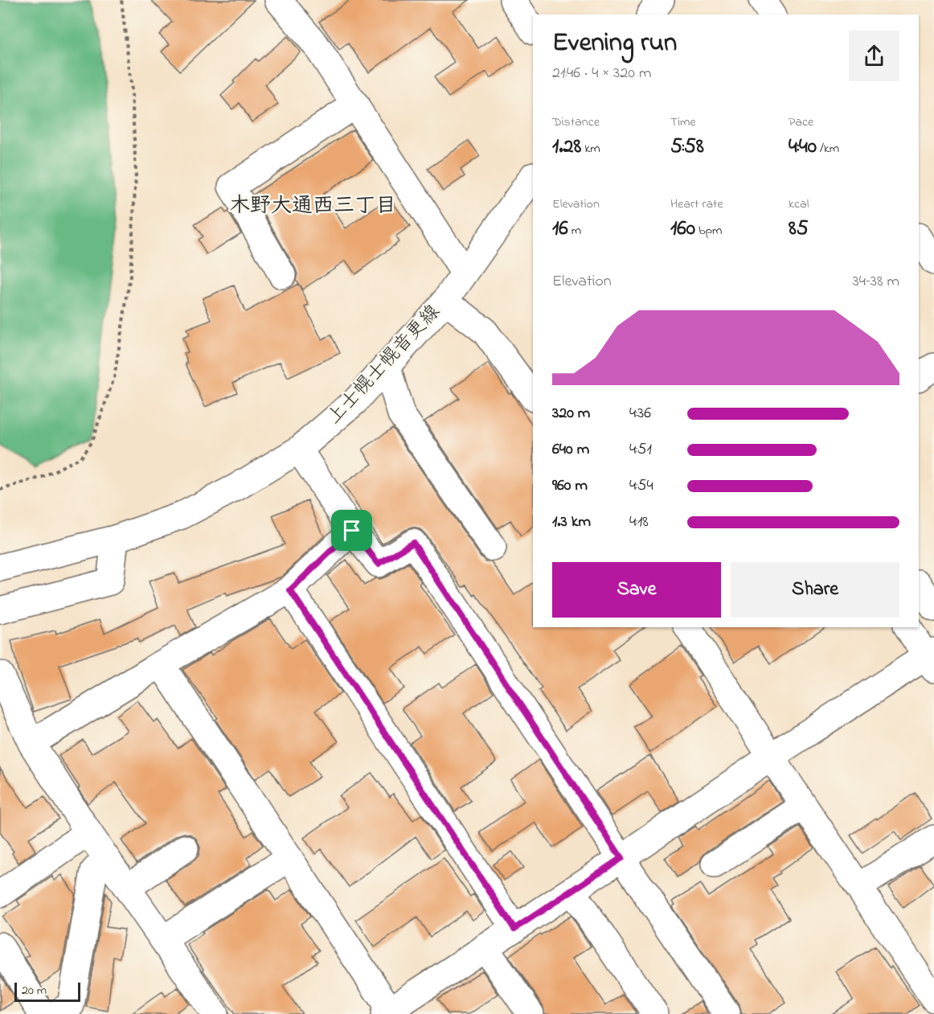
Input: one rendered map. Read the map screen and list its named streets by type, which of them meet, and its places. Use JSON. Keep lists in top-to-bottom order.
{
  "streets": {
    "main road": ["上士幌士幌音更線"]
  },
  "districts": ["木野大通西三丁目"],
  "scale_bar": "20 m",
  "page": {
    "heading": ["Evening run", "21:46 · 4 × 320 m"],
    "stats": [
      ["Distance", "1.28 km"],
      ["Time", "5:58"],
      ["Pace", "4:40 /km"],
      ["Elevation", "16 m"],
      ["Heart rate", "160 bpm"],
      ["kcal", "85"]
    ],
    "chart": ["Elevation", "34–38 m"],
    "list": [
      {
        "name": "320 m",
        "note": "4:36"
      },
      {
        "name": "640 m",
        "note": "4:51"
      },
      {
        "name": "960 m",
        "note": "4:54"
      },
      {
        "name": "1.3 km",
        "note": "4:18"
      }
    ],
    "buttons": ["Save", "Share"],
    "scale": "20 m"
  }
}
